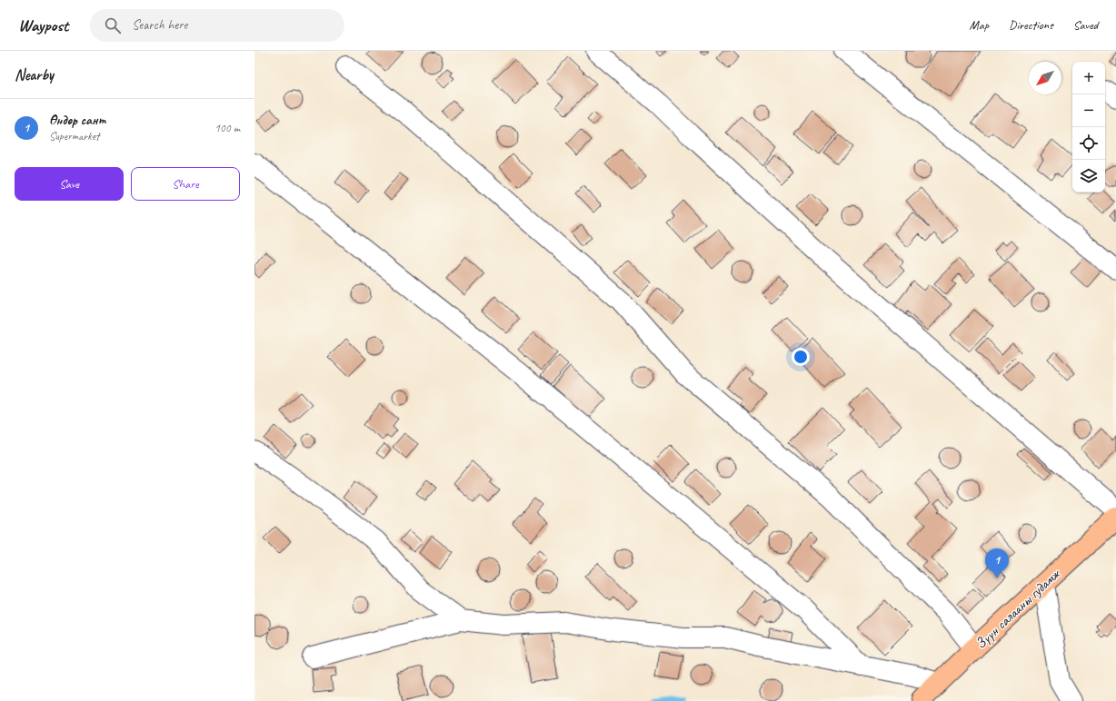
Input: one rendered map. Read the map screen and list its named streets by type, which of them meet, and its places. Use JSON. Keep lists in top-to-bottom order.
{
  "streets": {
    "main road": ["Зүүн салааны гудамж"]
  },
  "north": "bottom left",
  "page": {
    "header": "Waypost",
    "search": "Search here",
    "nav": ["Map", "Directions", "Saved"],
    "heading": "Nearby",
    "map_buttons": ["+", "−"],
    "list": [
      {
        "mark": "1",
        "name": "Өндөр сант",
        "note": "Supermarket",
        "value": "100 m"
      }
    ],
    "buttons": ["Save", "Share"],
    "pins": "1"
  }
}
